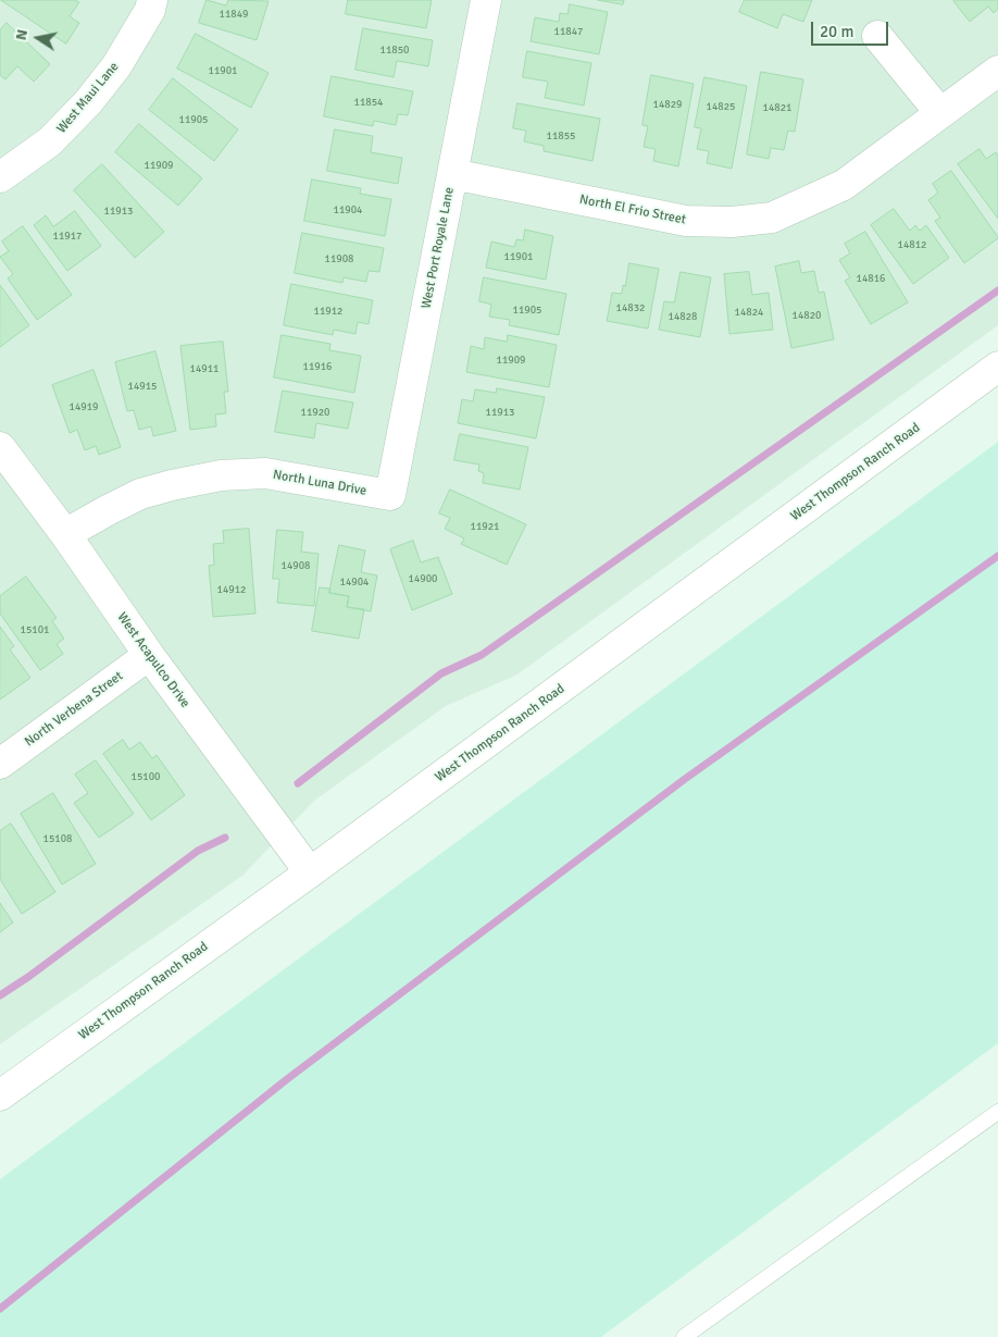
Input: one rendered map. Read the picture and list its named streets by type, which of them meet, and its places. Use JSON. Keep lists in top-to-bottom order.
{
  "streets": {
    "street": [
      "West Maui Lane",
      "North El Frio Street",
      "West Port Royale Lane",
      "West Thompson Ranch Road",
      "North Luna Drive",
      "West Acapulco Drive",
      "North Verbena Street"
    ]
  },
  "crossings": [
    ["North El Frio Street", "West Port Royale Lane"],
    ["West Port Royale Lane", "North Luna Drive"],
    ["West Thompson Ranch Road", "West Acapulco Drive"],
    ["North Luna Drive", "West Acapulco Drive"],
    ["West Acapulco Drive", "North Verbena Street"]
  ],
  "house_numbers": [
    "11849",
    "11847",
    "11850",
    "11901",
    "11854",
    "14829",
    "14825",
    "14821",
    "11905",
    "11855",
    "11909",
    "11904",
    "11913",
    "11917",
    "14812",
    "11901",
    "11908",
    "14816",
    "14832",
    "11905",
    "11912",
    "14824",
    "14820",
    "14828",
    "11909",
    "11916",
    "14911",
    "14915",
    "14919",
    "11920",
    "11913",
    "11921",
    "14908",
    "14900",
    "14904",
    "14912",
    "15101",
    "15100",
    "15108"
  ],
  "scale_bar": "20 m",
  "north": "left"
}
